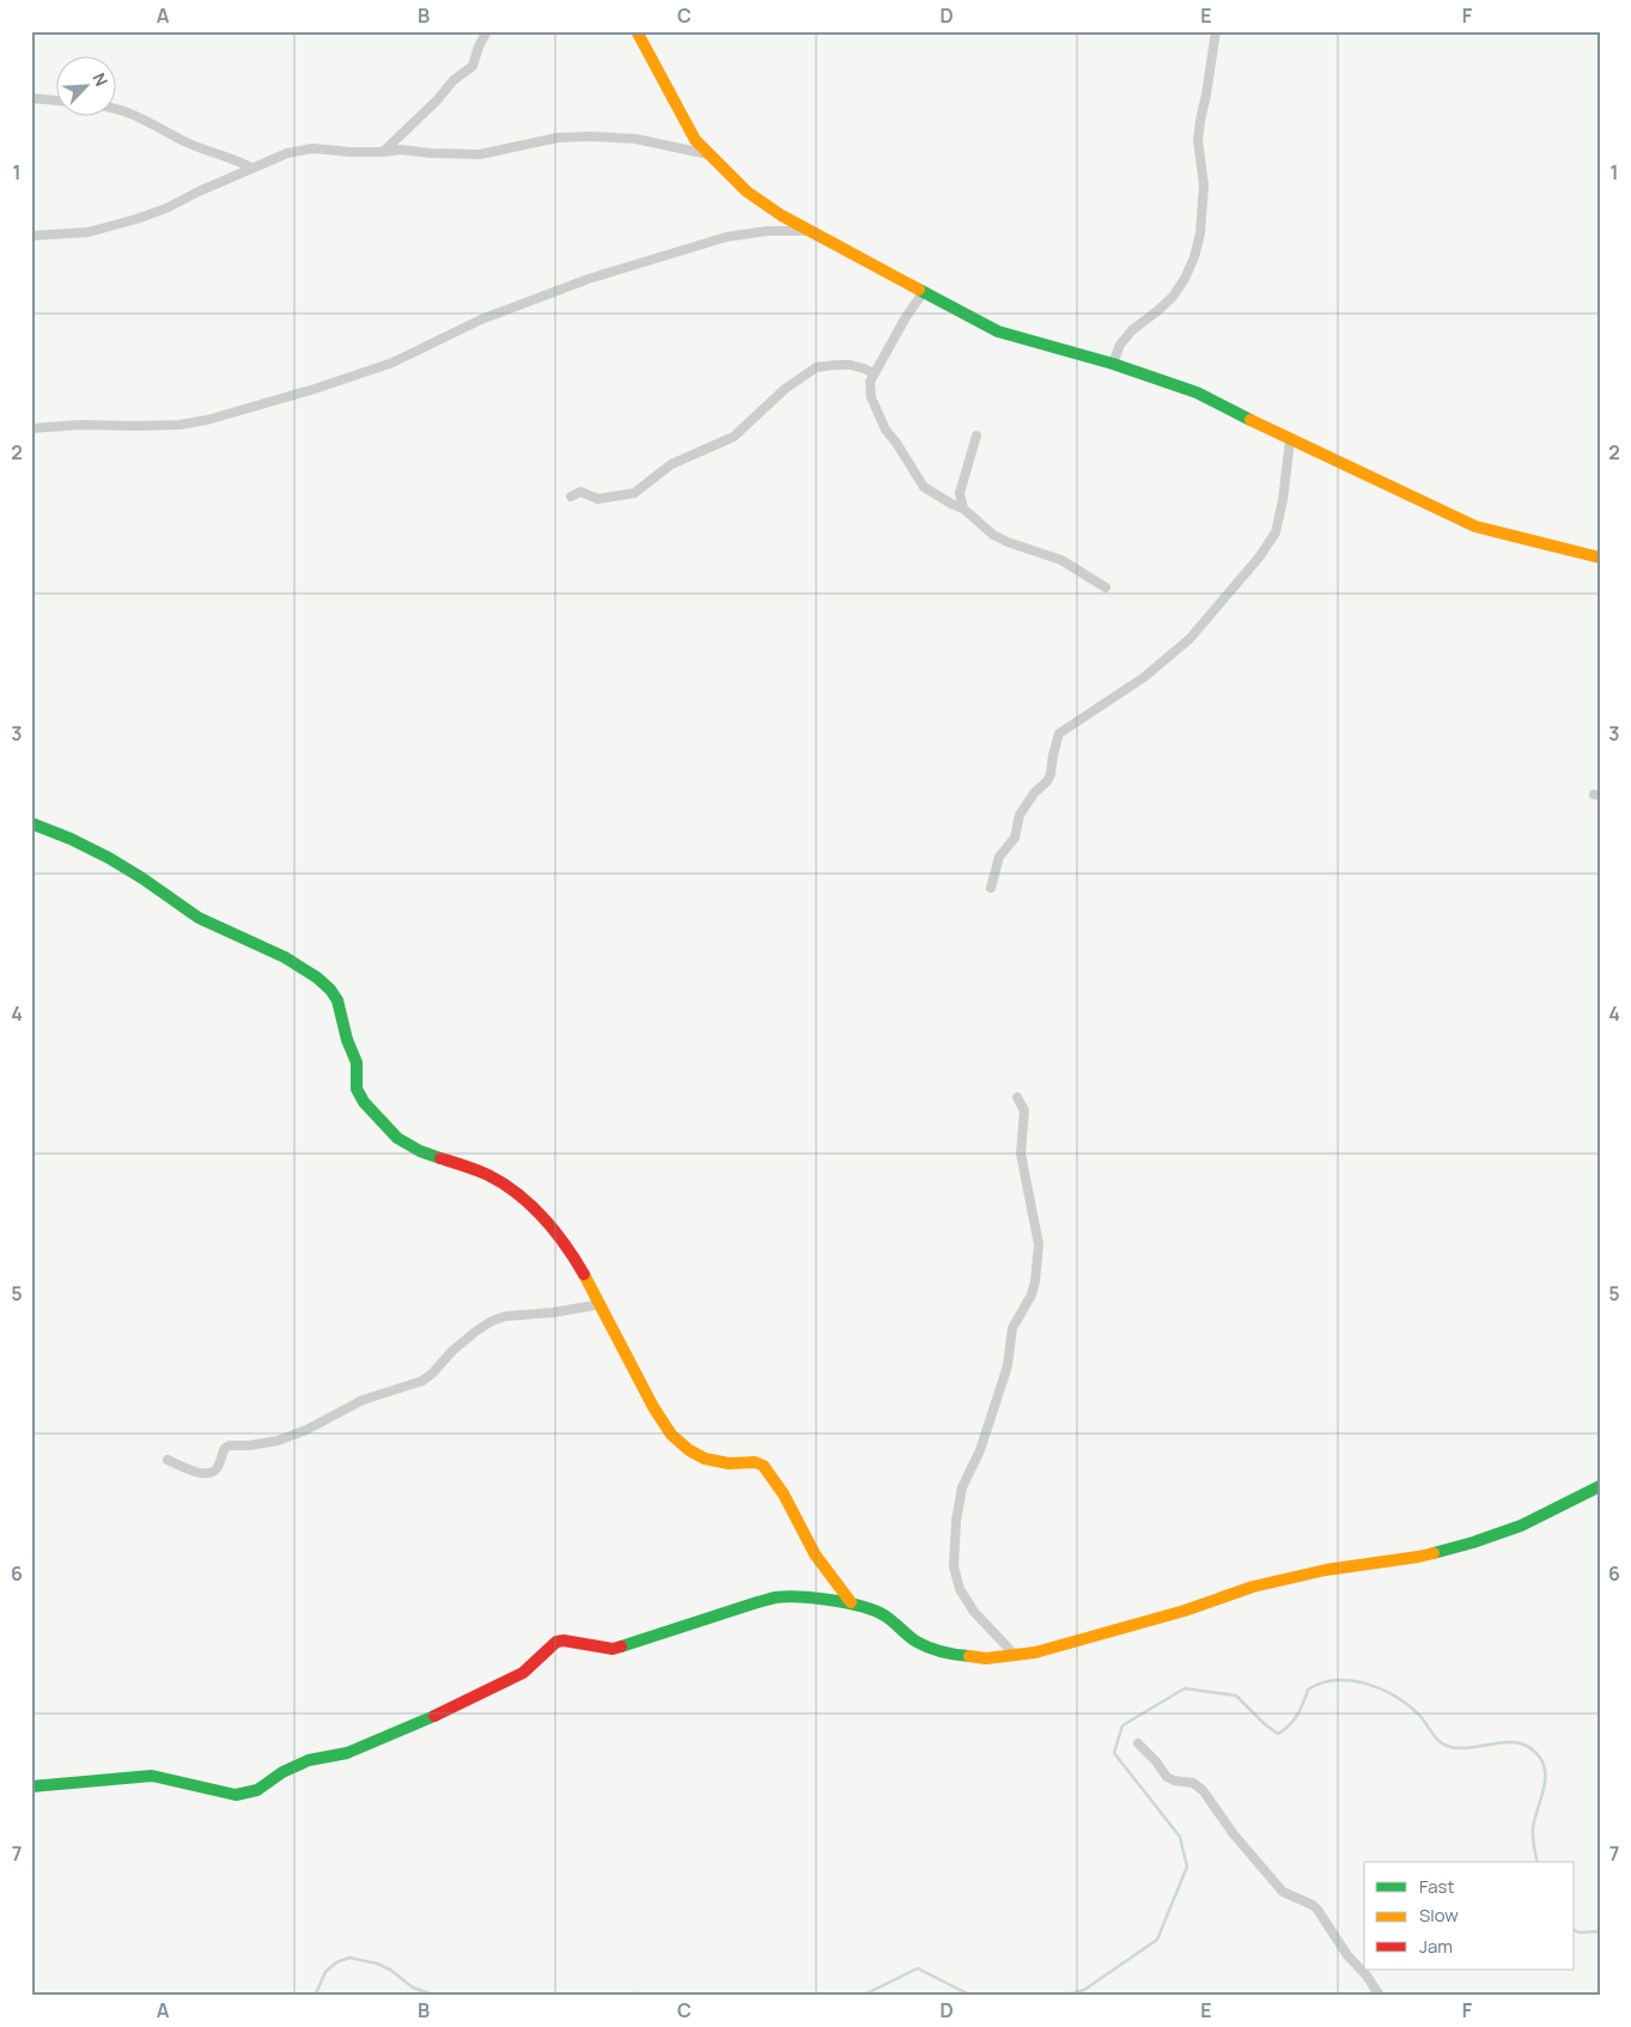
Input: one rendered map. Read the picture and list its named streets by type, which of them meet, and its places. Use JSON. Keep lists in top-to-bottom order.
{
  "legend": ["Fast", "Slow", "Jam"],
  "north": "top right",
  "grid": {
    "columns": [
      "A",
      "B",
      "C",
      "D",
      "E",
      "F"
    ],
    "rows": [
      "1",
      "2",
      "3",
      "4",
      "5",
      "6",
      "7"
    ]
  }
}
